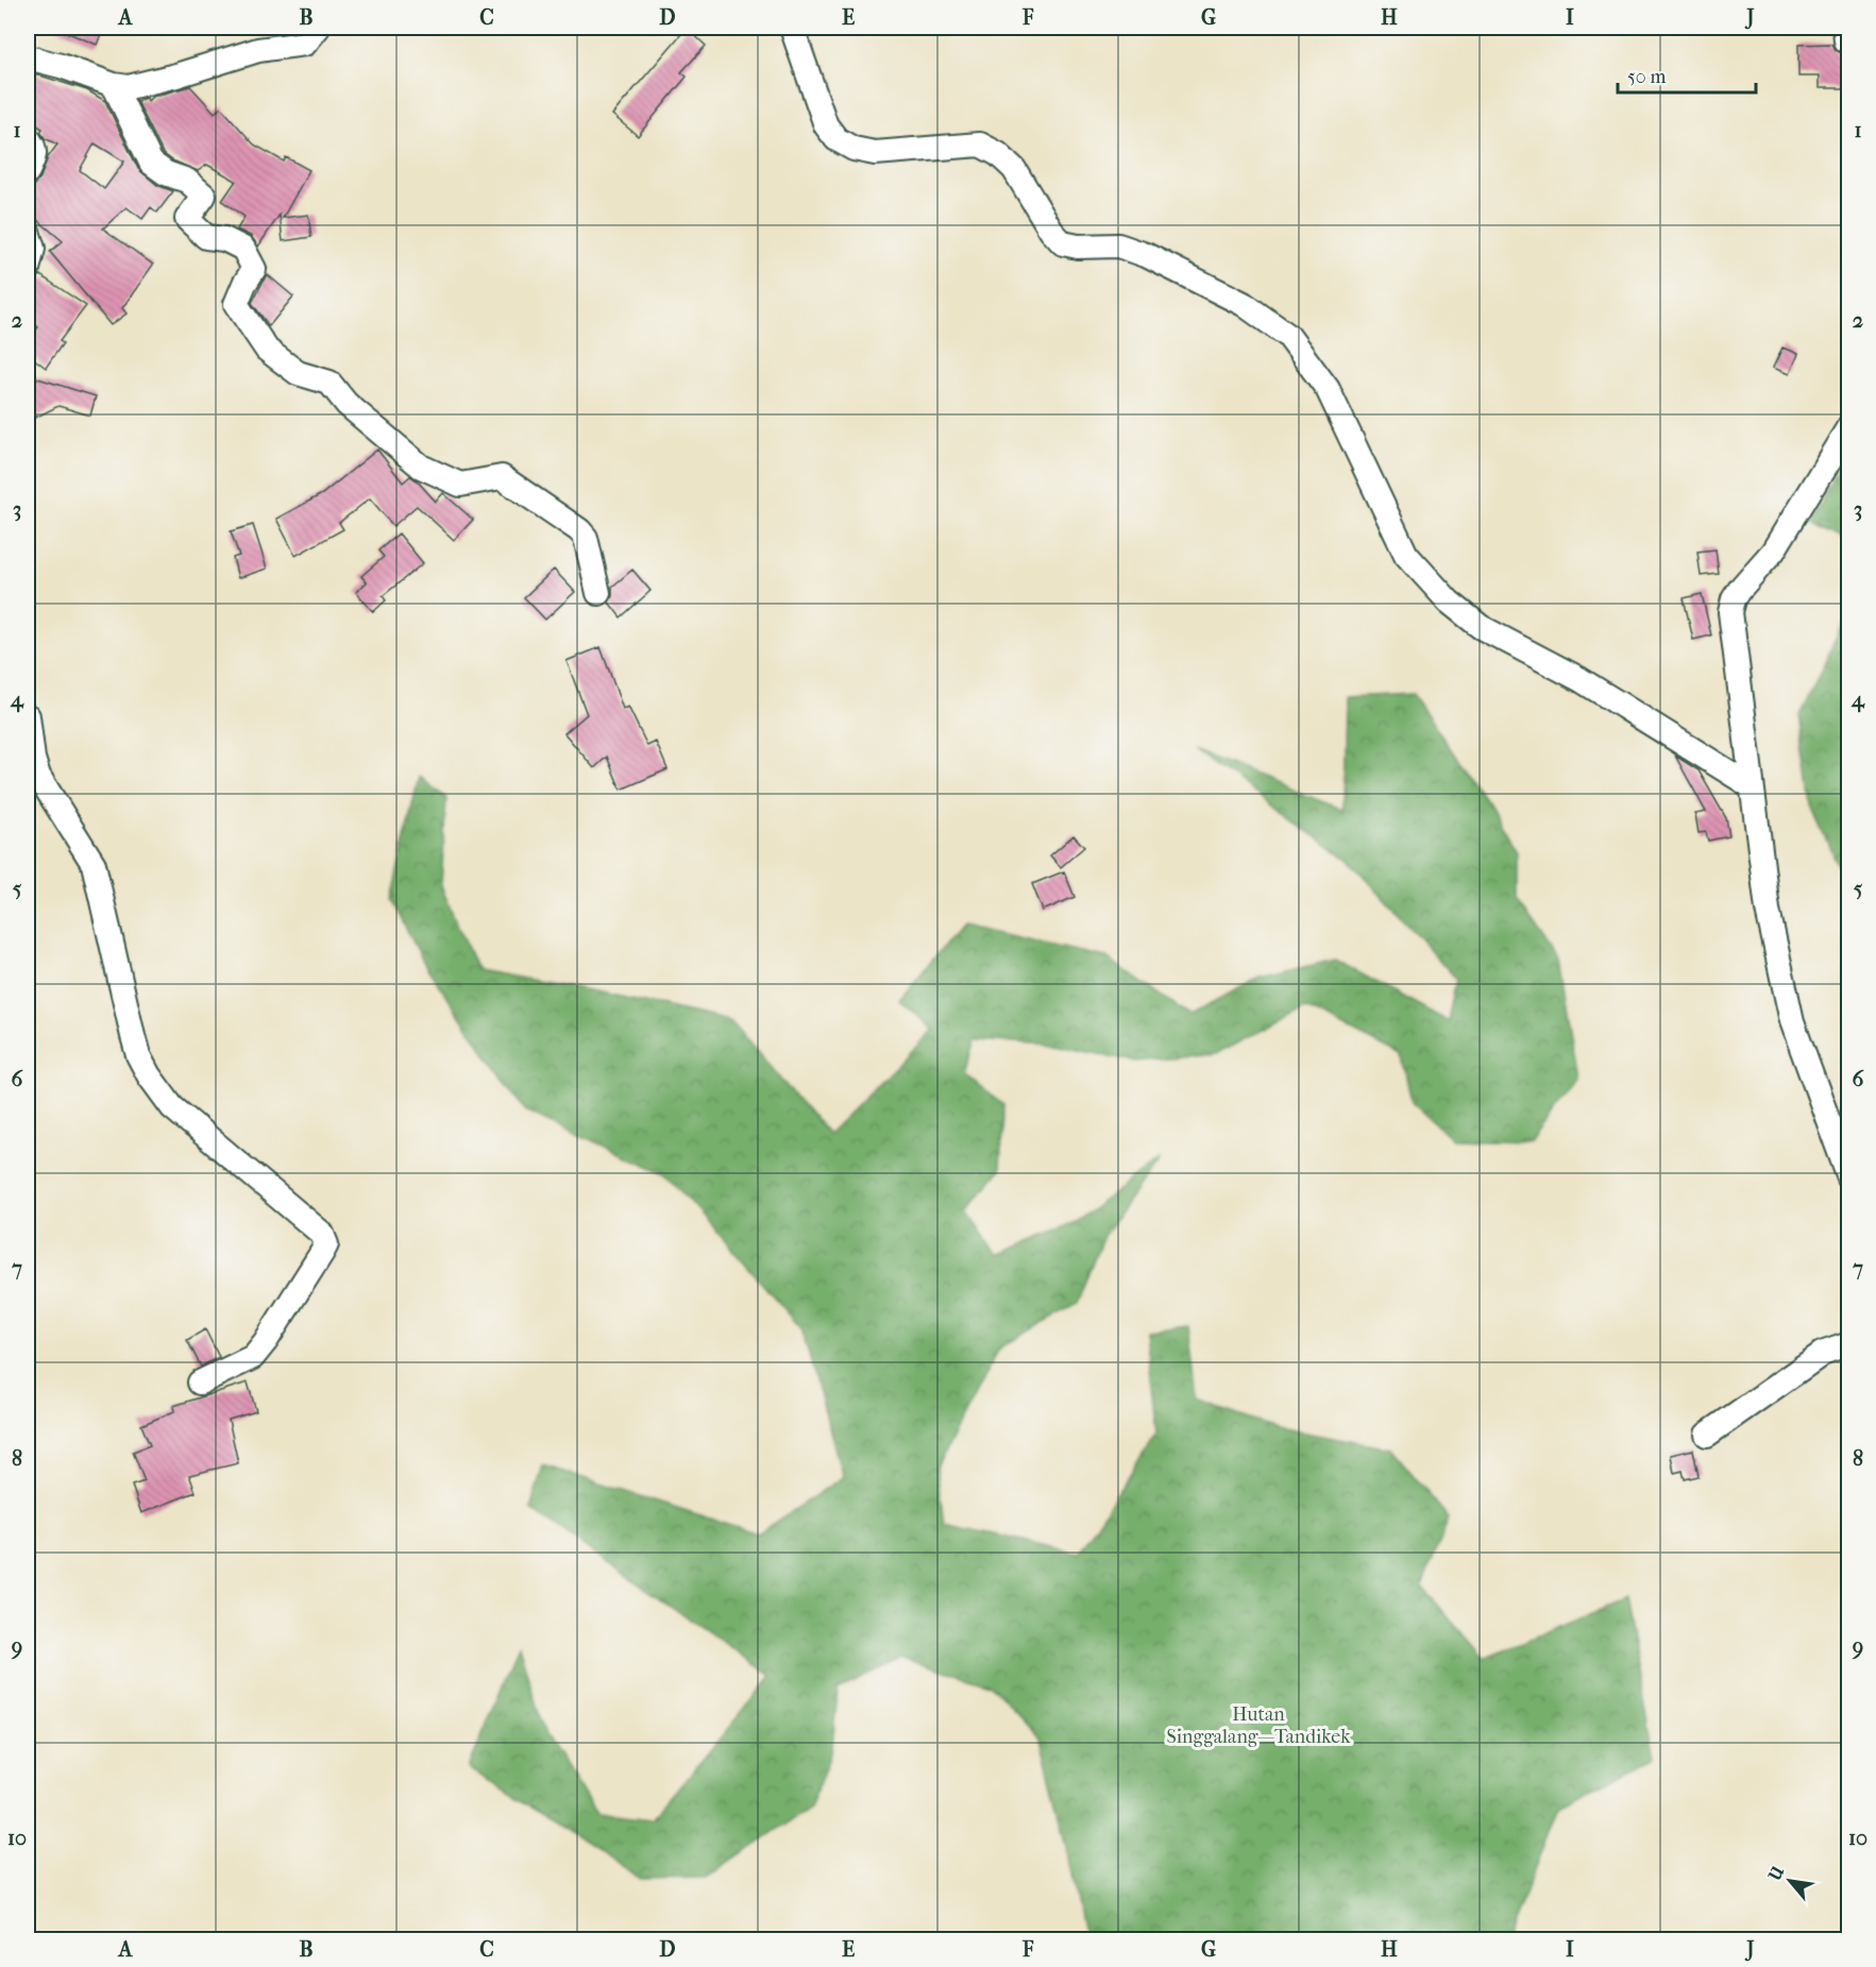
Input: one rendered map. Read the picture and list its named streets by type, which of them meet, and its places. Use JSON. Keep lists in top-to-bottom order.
{
  "parks": ["Hutan Singgalang—Tandikek"],
  "scale_bar": "50 m",
  "north": "top left",
  "grid": {
    "columns": [
      "A",
      "B",
      "C",
      "D",
      "E",
      "F",
      "G",
      "H",
      "I",
      "J"
    ],
    "rows": [
      "1",
      "2",
      "3",
      "4",
      "5",
      "6",
      "7",
      "8",
      "9",
      "10"
    ]
  }
}
